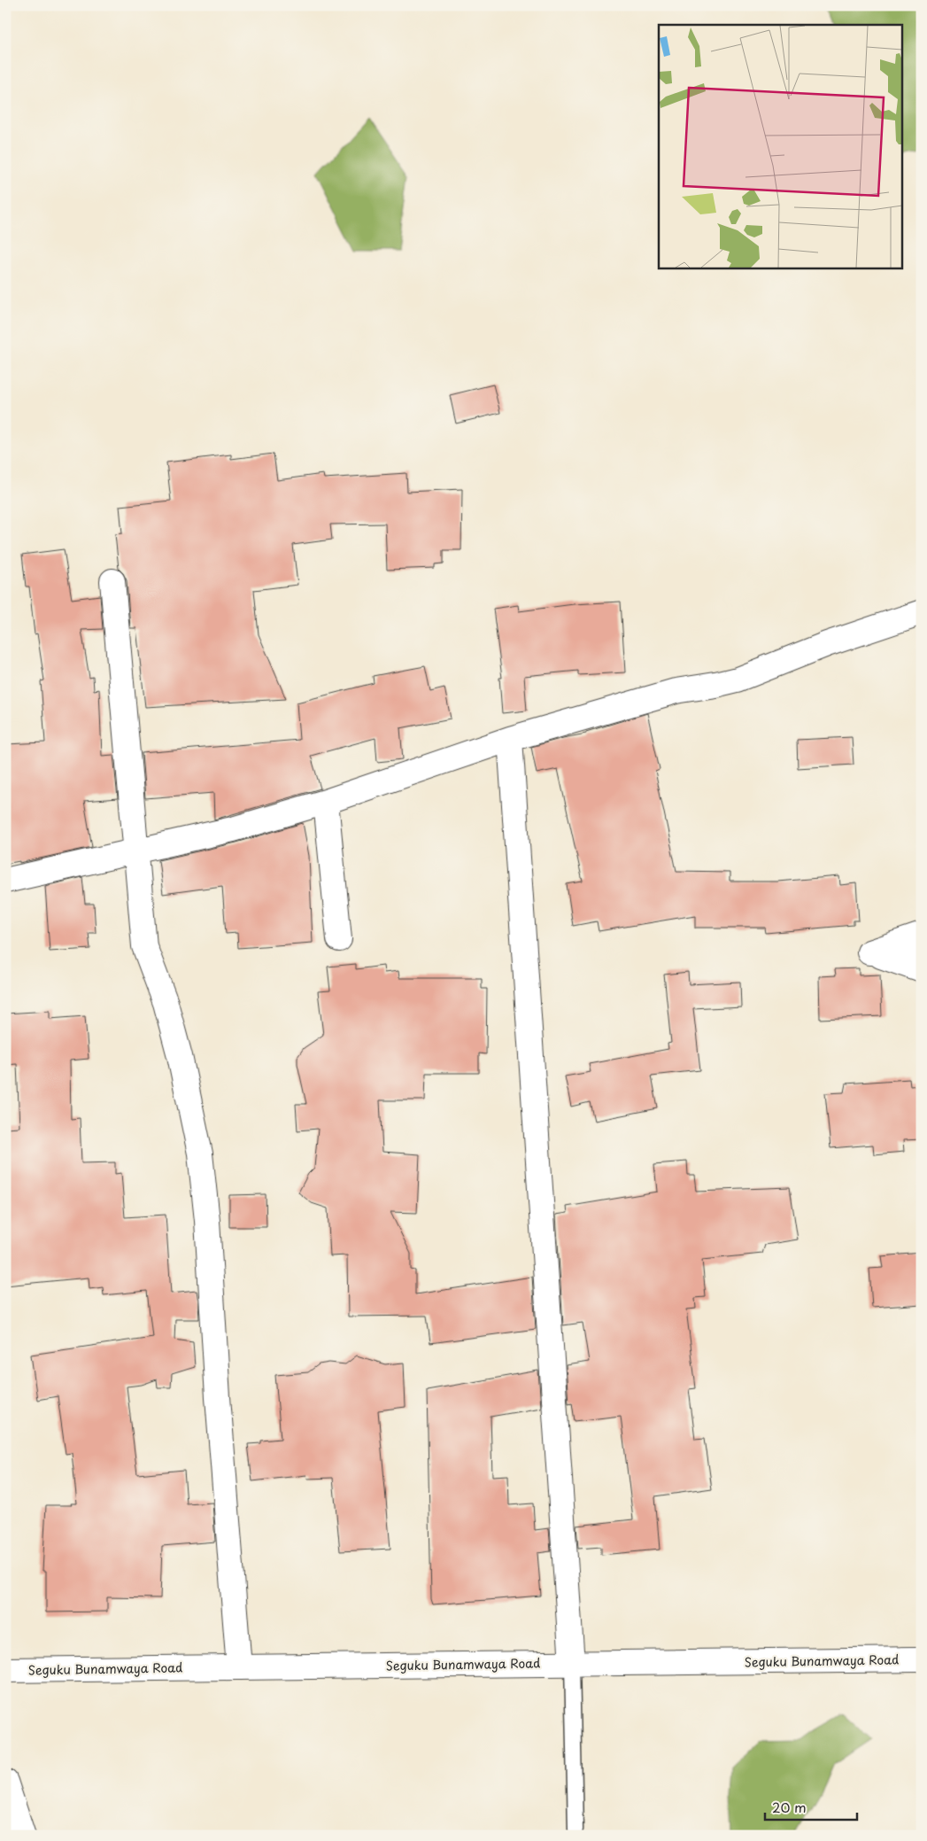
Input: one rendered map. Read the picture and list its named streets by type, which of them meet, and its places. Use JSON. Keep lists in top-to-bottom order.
{
  "streets": {
    "street": ["Seguku Bunamwaya Road"]
  },
  "scale_bar": "20 m"
}
